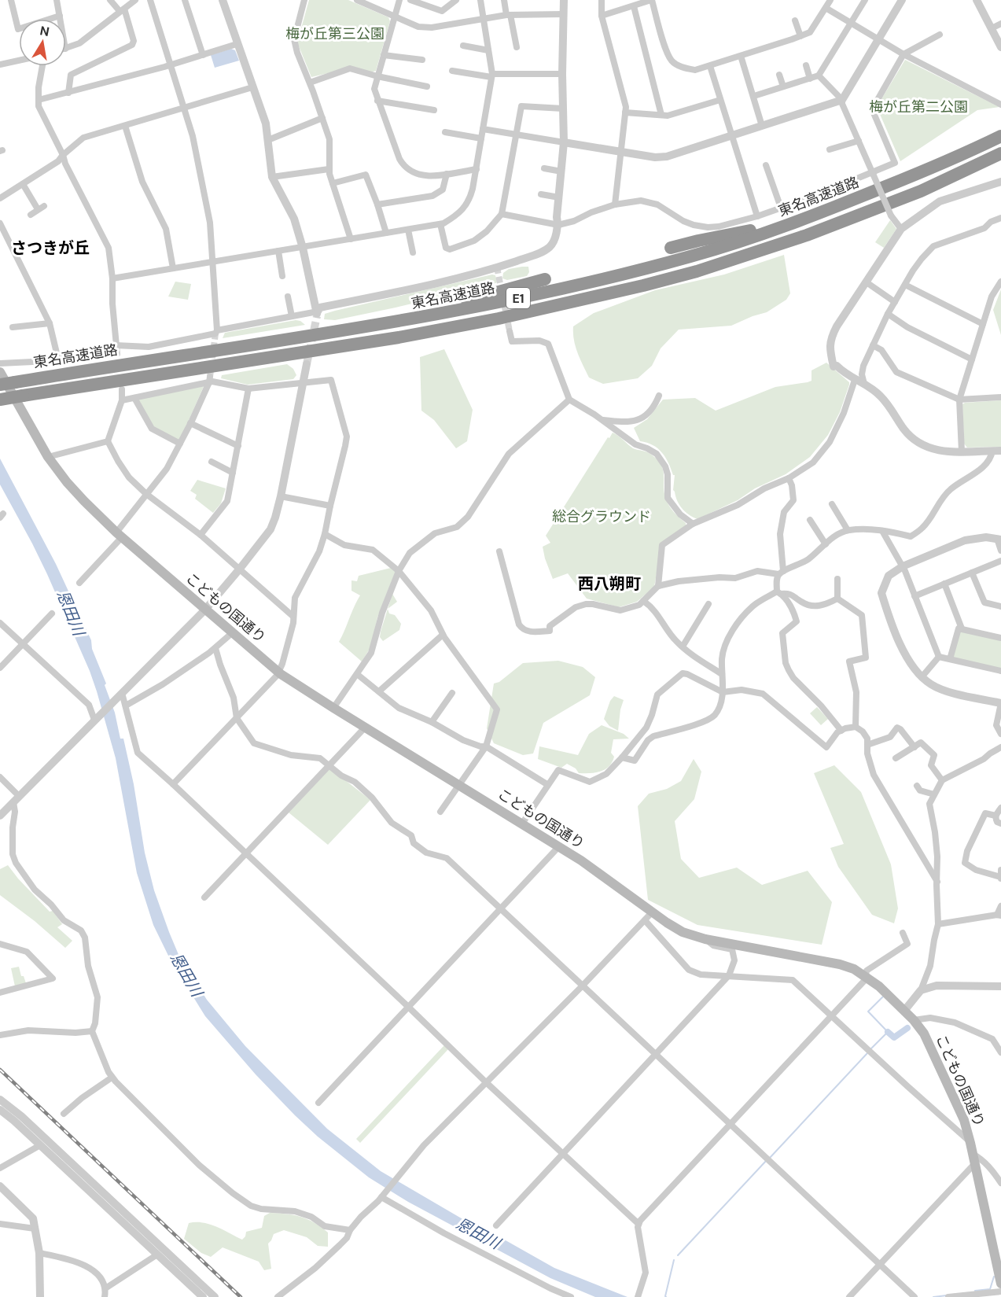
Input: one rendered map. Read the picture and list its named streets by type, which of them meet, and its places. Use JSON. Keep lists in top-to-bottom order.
{
  "streets": {
    "highway": ["東名高速道路", "E1"],
    "main road": ["こどもの国通り"]
  },
  "districts": ["さつきが丘", "西八朔町"],
  "water": ["恩田川"],
  "parks": ["梅が丘第三公園", "梅が丘第二公園", "総合グラウンド"],
  "north": "top"
}
